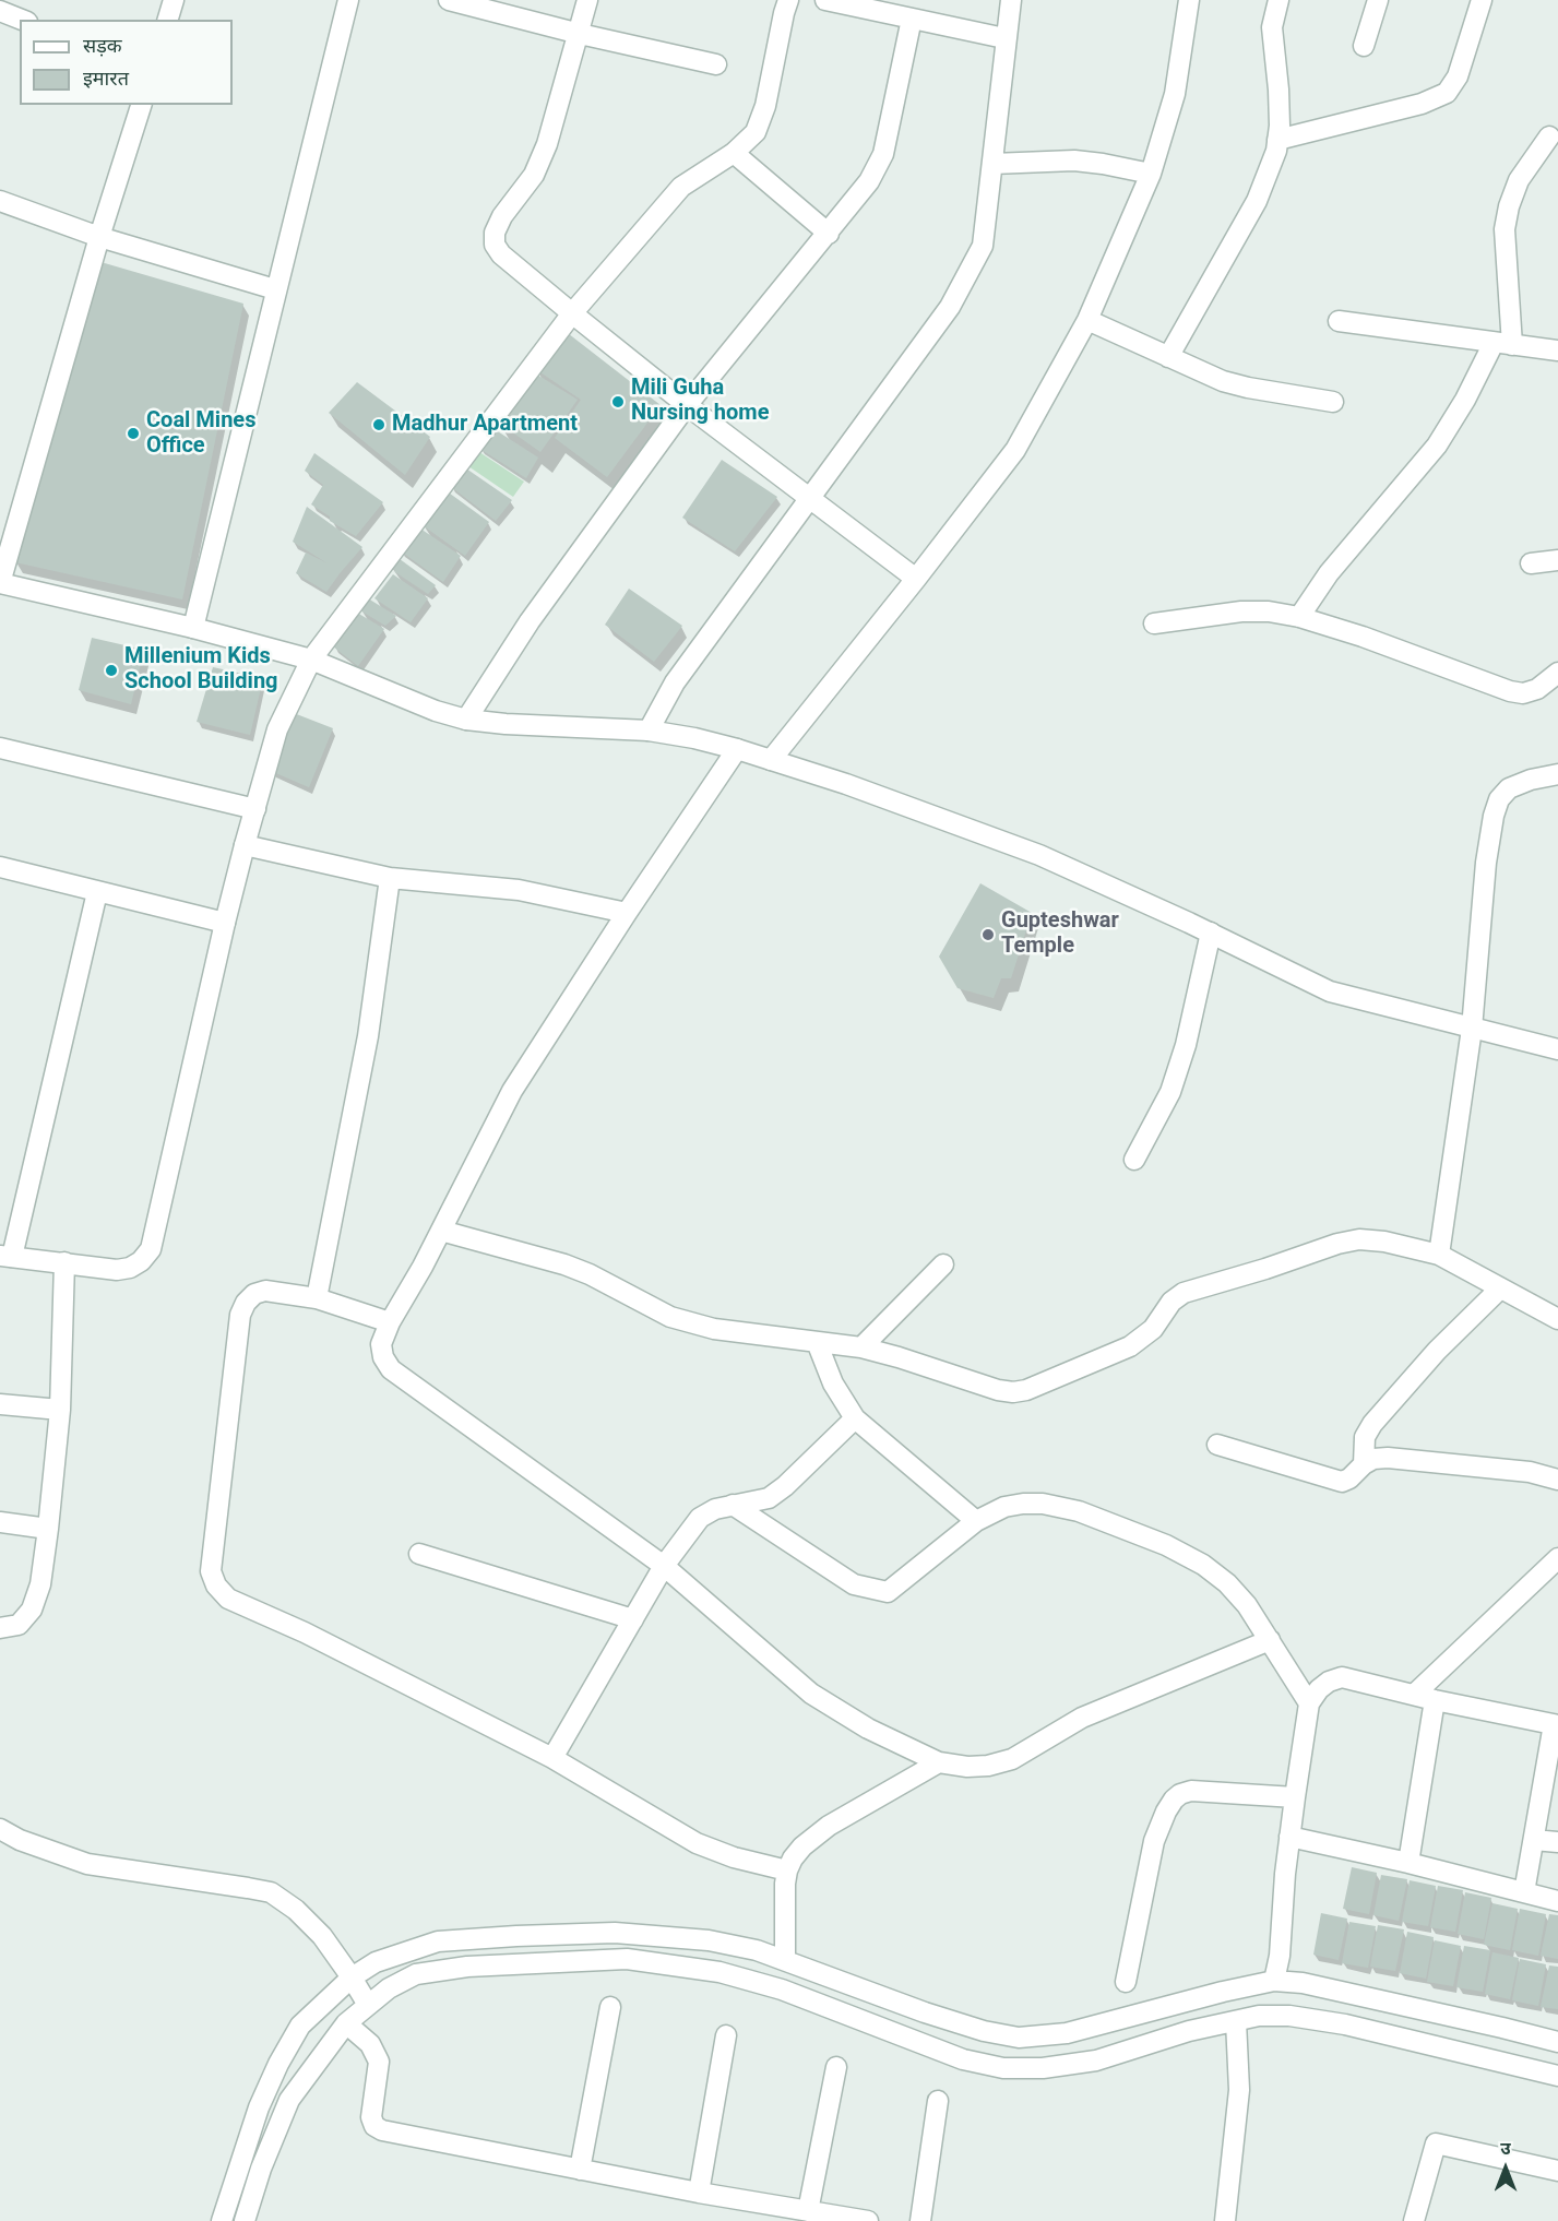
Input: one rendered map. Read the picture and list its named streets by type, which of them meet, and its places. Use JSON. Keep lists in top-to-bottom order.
{
  "places": [
    "Mili Guha Nursing home",
    "Madhur Apartment",
    "Coal Mines Office",
    "Millenium Kids School Building",
    "Gupteshwar Temple"
  ],
  "legend": ["सड़क", "इमारत"],
  "north": "top"
}
